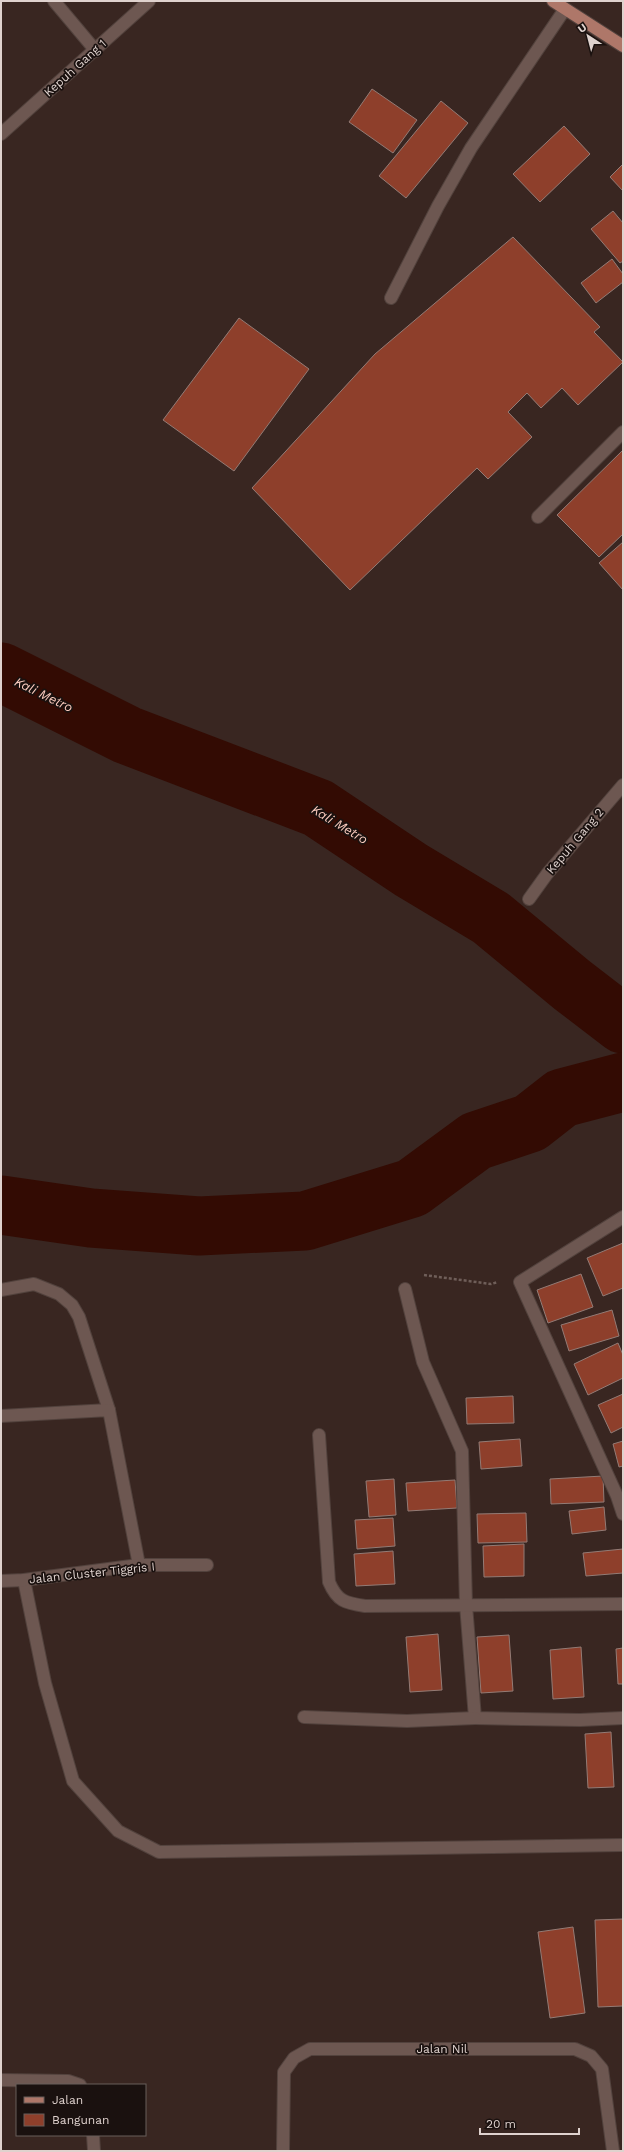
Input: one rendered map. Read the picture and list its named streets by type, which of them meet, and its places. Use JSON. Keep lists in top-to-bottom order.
{
  "streets": {
    "street": [
      "Kepuh Gang 1",
      "Kepuh Gang 2",
      "Jalan Cluster Tiggris I",
      "Jalan Nil"
    ]
  },
  "water": ["Kali Metro"],
  "legend": ["Jalan", "Bangunan"],
  "scale_bar": "20 m",
  "north": "top left"
}
